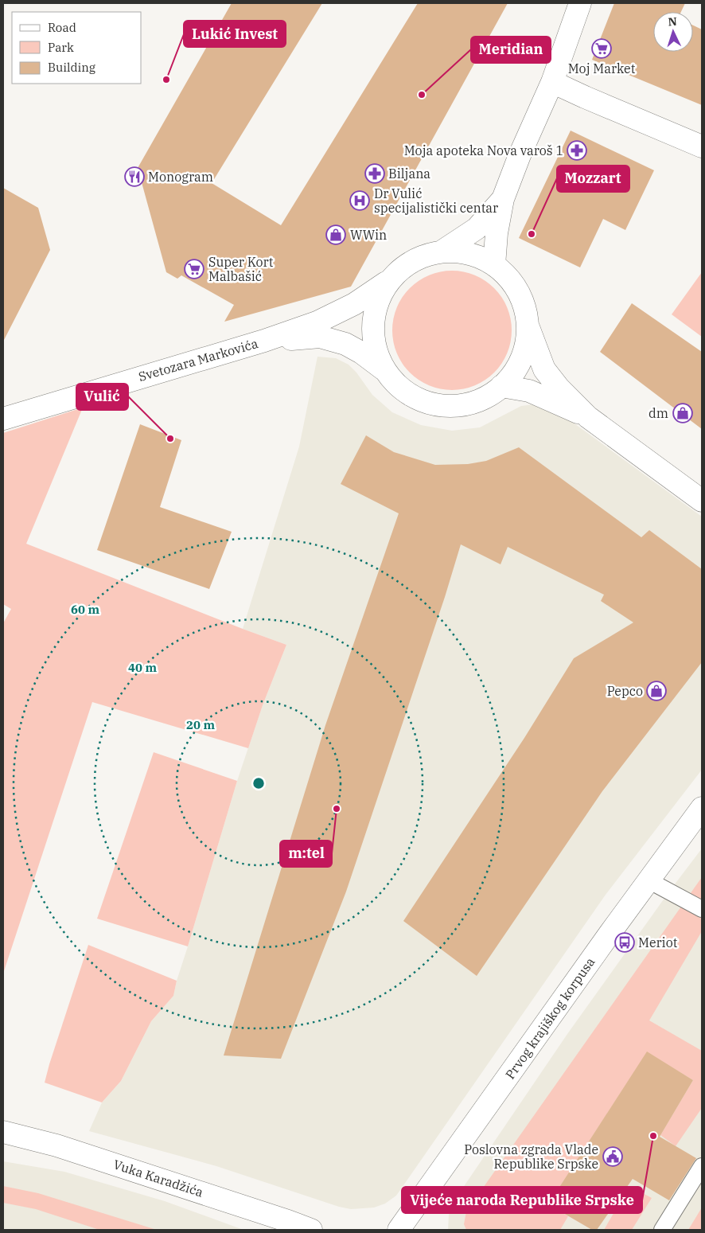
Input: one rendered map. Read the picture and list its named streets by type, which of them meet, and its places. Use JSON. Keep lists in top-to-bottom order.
{
  "streets": {
    "street": ["Svetozara Markovića", "Prvog krajiškog korpusa", "Vuka Karadžića"]
  },
  "places": {
    "supermarket": ["Moj Market", "Super Kort Malbašić"],
    "other": [
      "Lukić Invest",
      "Meridian",
      "Mozzart",
      "Vulić",
      "m:tel",
      "Vijeće naroda Republike Srpske"
    ],
    "pharmacy": ["Moja apoteka Nova varoš 1", "Biljana"],
    "restaurant": ["Monogram"],
    "hospital": ["Dr Vulić specijalistički centar"],
    "shop": ["WWin", "dm", "Pepco"],
    "bus stop": ["Meriot"],
    "public building": ["Poslovna zgrada Vlade Republike Srpske"]
  },
  "legend": ["Road", "Park", "Building"],
  "north": "top",
  "rings": ["60 m", "40 m", "20 m"]
}
